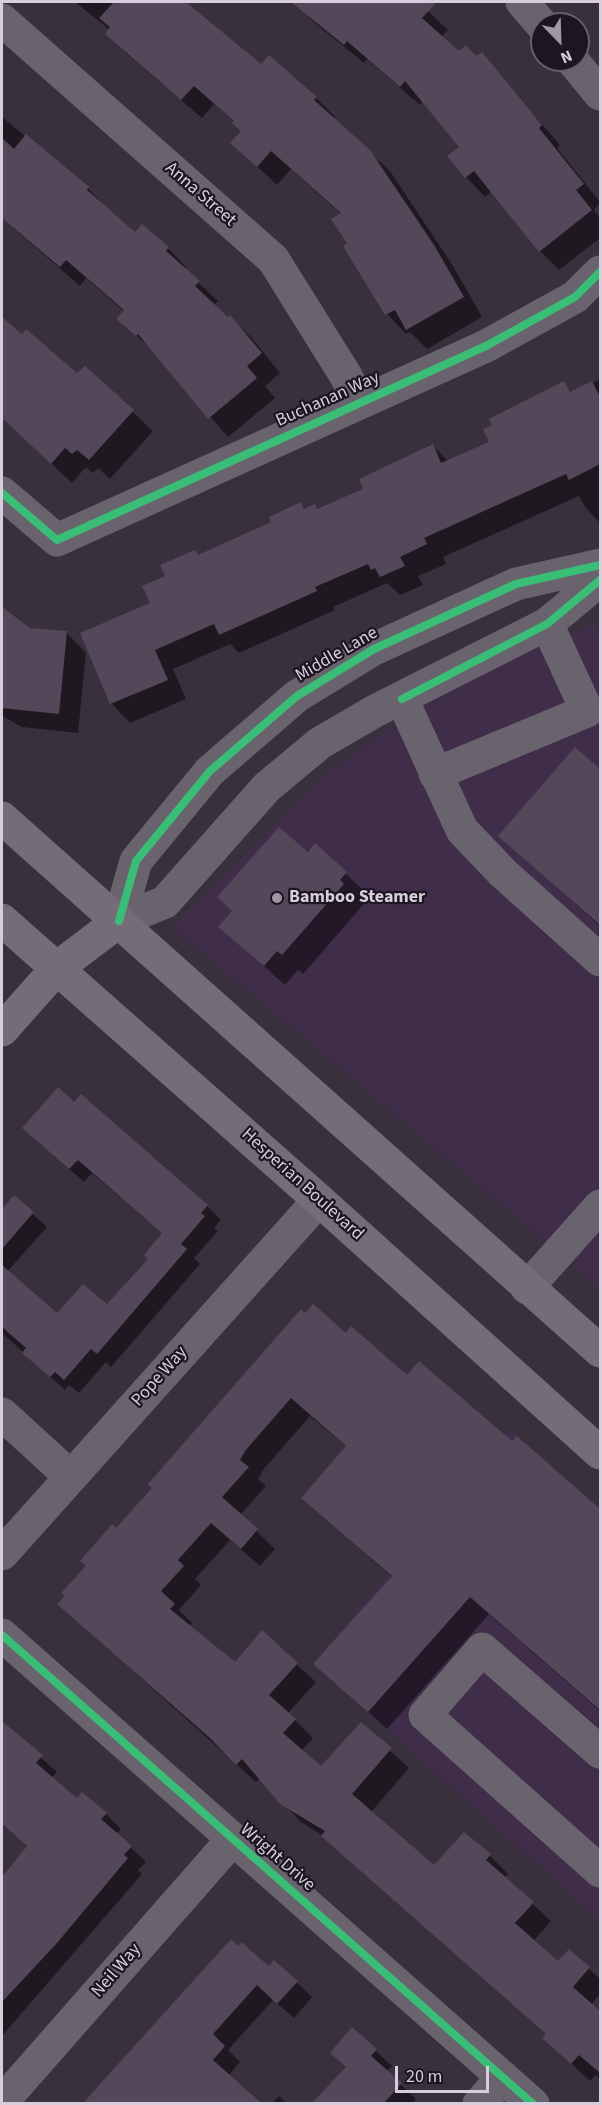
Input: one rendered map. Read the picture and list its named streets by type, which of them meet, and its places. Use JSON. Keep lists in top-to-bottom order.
{
  "streets": {
    "main road": ["Hesperian Boulevard"],
    "street": [
      "Anna Street",
      "Buchanan Way",
      "Middle Lane",
      "Pope Way",
      "Wright Drive",
      "Neil Way"
    ]
  },
  "crossings": [
    ["Anna Street", "Buchanan Way"],
    ["Hesperian Boulevard", "Pope Way"],
    ["Wright Drive", "Neil Way"]
  ],
  "places": ["Bamboo Steamer"],
  "scale_bar": "20 m",
  "north": "bottom right"
}
